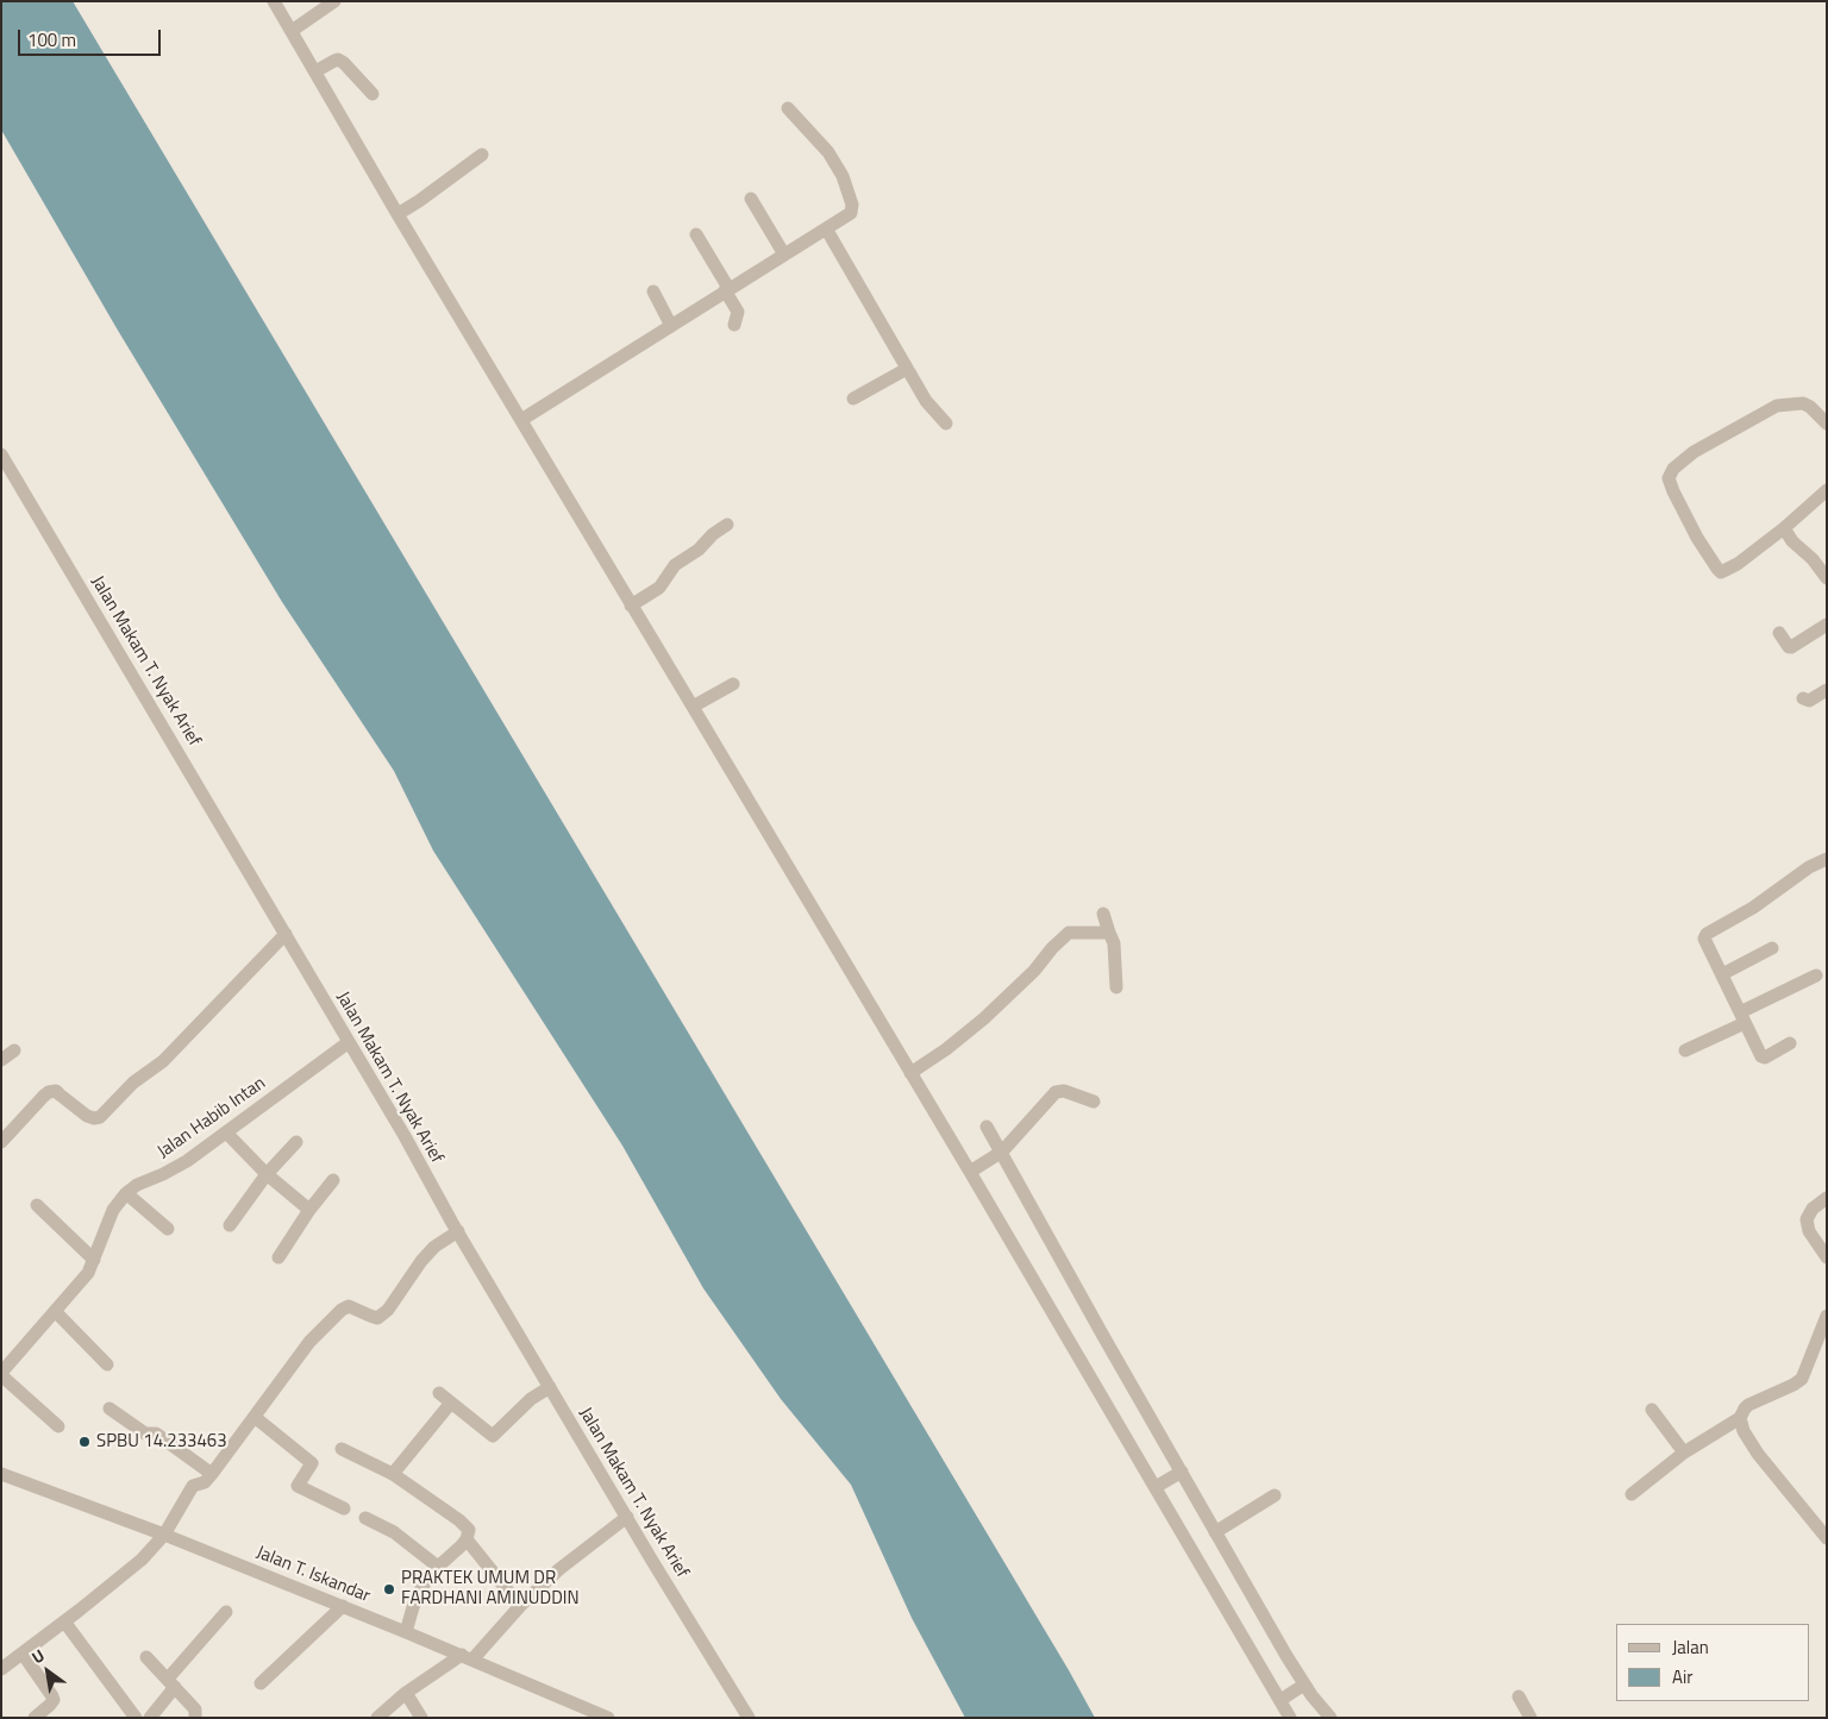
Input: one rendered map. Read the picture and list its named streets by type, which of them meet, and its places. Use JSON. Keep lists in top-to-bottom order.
{
  "streets": {
    "street": ["Jalan Makam T. Nyak Arief", "Jalan Habib Intan", "Jalan T. Iskandar"]
  },
  "crossings": [
    ["Jalan Makam T. Nyak Arief", "Jalan Habib Intan"]
  ],
  "places": ["SPBU 14.233463", "PRAKTEK UMUM DR FARDHANI AMINUDDIN"],
  "legend": ["Jalan", "Air"],
  "scale_bar": "100 m",
  "north": "top left"
}
